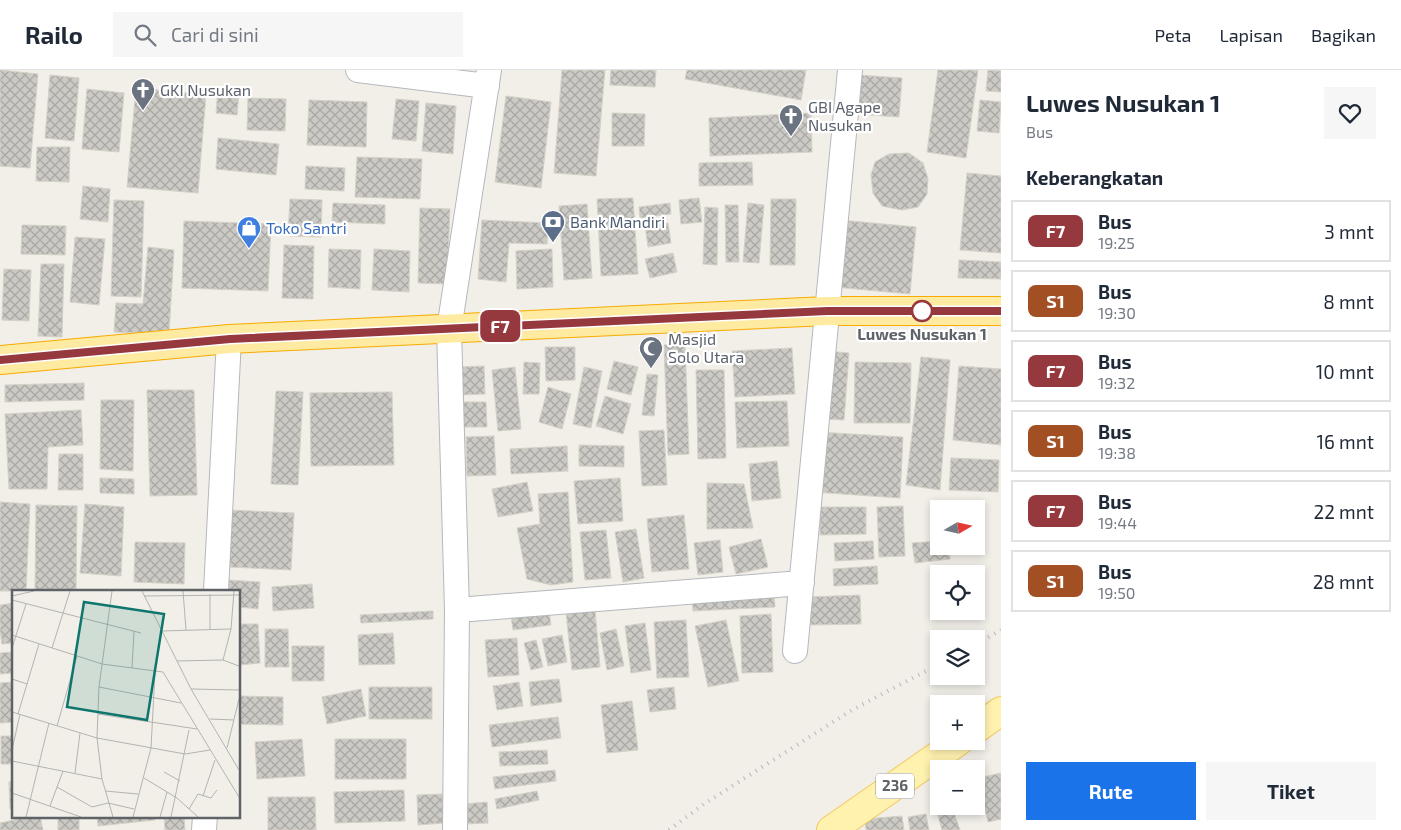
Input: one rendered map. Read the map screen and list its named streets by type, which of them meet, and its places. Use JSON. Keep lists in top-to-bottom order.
{
  "streets": {
    "main road": ["236"]
  },
  "places": {
    "church": ["GKI Nusukan", "GBI Agape Nusukan"],
    "bank": ["Bank Mandiri"],
    "shop": ["Toko Santri"],
    "other": ["Luwes Nusukan 1"],
    "mosque": ["Masjid Solo Utara"]
  },
  "lines": ["bus line F7"],
  "north": "right",
  "page": {
    "header": "Railo",
    "search": "Cari di sini",
    "nav": ["Peta", "Lapisan", "Bagikan"],
    "on_map": "F7",
    "heading": [
      ["Luwes Nusukan 1", "Bus"],
      "Keberangkatan"
    ],
    "list": [
      {
        "mark": "F7",
        "name": "Bus",
        "note": "19:25",
        "value": "3 mnt"
      },
      {
        "mark": "S1",
        "name": "Bus",
        "note": "19:30",
        "value": "8 mnt"
      },
      {
        "mark": "F7",
        "name": "Bus",
        "note": "19:32",
        "value": "10 mnt"
      },
      {
        "mark": "S1",
        "name": "Bus",
        "note": "19:38",
        "value": "16 mnt"
      },
      {
        "mark": "F7",
        "name": "Bus",
        "note": "19:44",
        "value": "22 mnt"
      },
      {
        "mark": "S1",
        "name": "Bus",
        "note": "19:50",
        "value": "28 mnt"
      }
    ],
    "map_buttons": ["+", "−"],
    "buttons": ["Rute", "Tiket"]
  }
}
